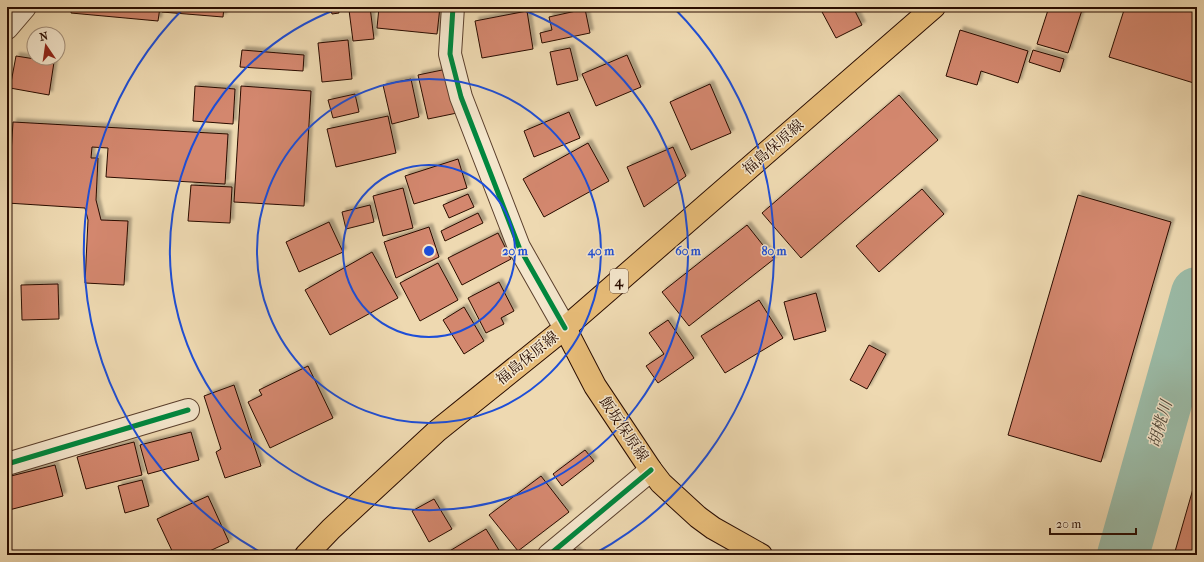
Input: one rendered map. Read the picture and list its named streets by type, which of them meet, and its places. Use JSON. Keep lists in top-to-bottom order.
{
  "streets": {
    "main road": ["福島保原線", "4", "飯坂保原線"]
  },
  "crossings": [
    ["福島保原線", "飯坂保原線"]
  ],
  "water": ["胡桃川"],
  "scale_bar": "20 m",
  "north": "top",
  "rings": [
    "20 m",
    "40 m",
    "60 m",
    "80 m"
  ]
}
